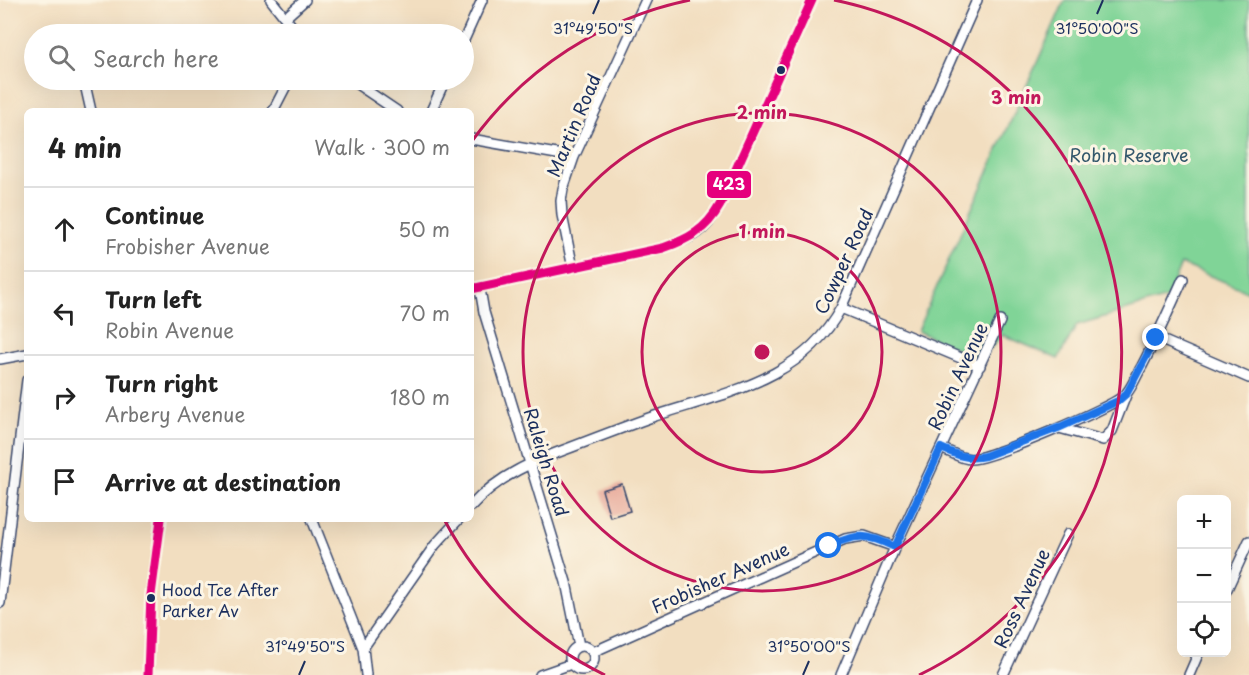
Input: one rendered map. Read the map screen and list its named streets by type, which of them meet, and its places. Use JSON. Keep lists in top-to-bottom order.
{
  "streets": {
    "street": [
      "Martin Road",
      "Cowper Road",
      "Robin Avenue",
      "Raleigh Road",
      "Frobisher Avenue",
      "Ross Avenue"
    ]
  },
  "crossings": [
    ["Cowper Road", "Raleigh Road"],
    ["Robin Avenue", "Frobisher Avenue"],
    ["Raleigh Road", "Frobisher Avenue"]
  ],
  "parks": ["Robin Reserve"],
  "places": ["Hood Tce After Parker Av"],
  "lines": ["transit line 423"],
  "page": {
    "search": "Search here",
    "heading": ["4 min", "Walk · 300 m"],
    "list": [
      ["Continue", "Frobisher Avenue", "50 m"],
      ["Turn left", "Robin Avenue", "70 m"],
      ["Turn right", "Arbery Avenue", "180 m"],
      "Arrive at destination"
    ],
    "map_buttons": ["+", "−"]
  },
  "coordinates": ["31°49'50\"S", "31°50'00\"S"],
  "rings": ["3 min", "2 min", "1 min"]
}
